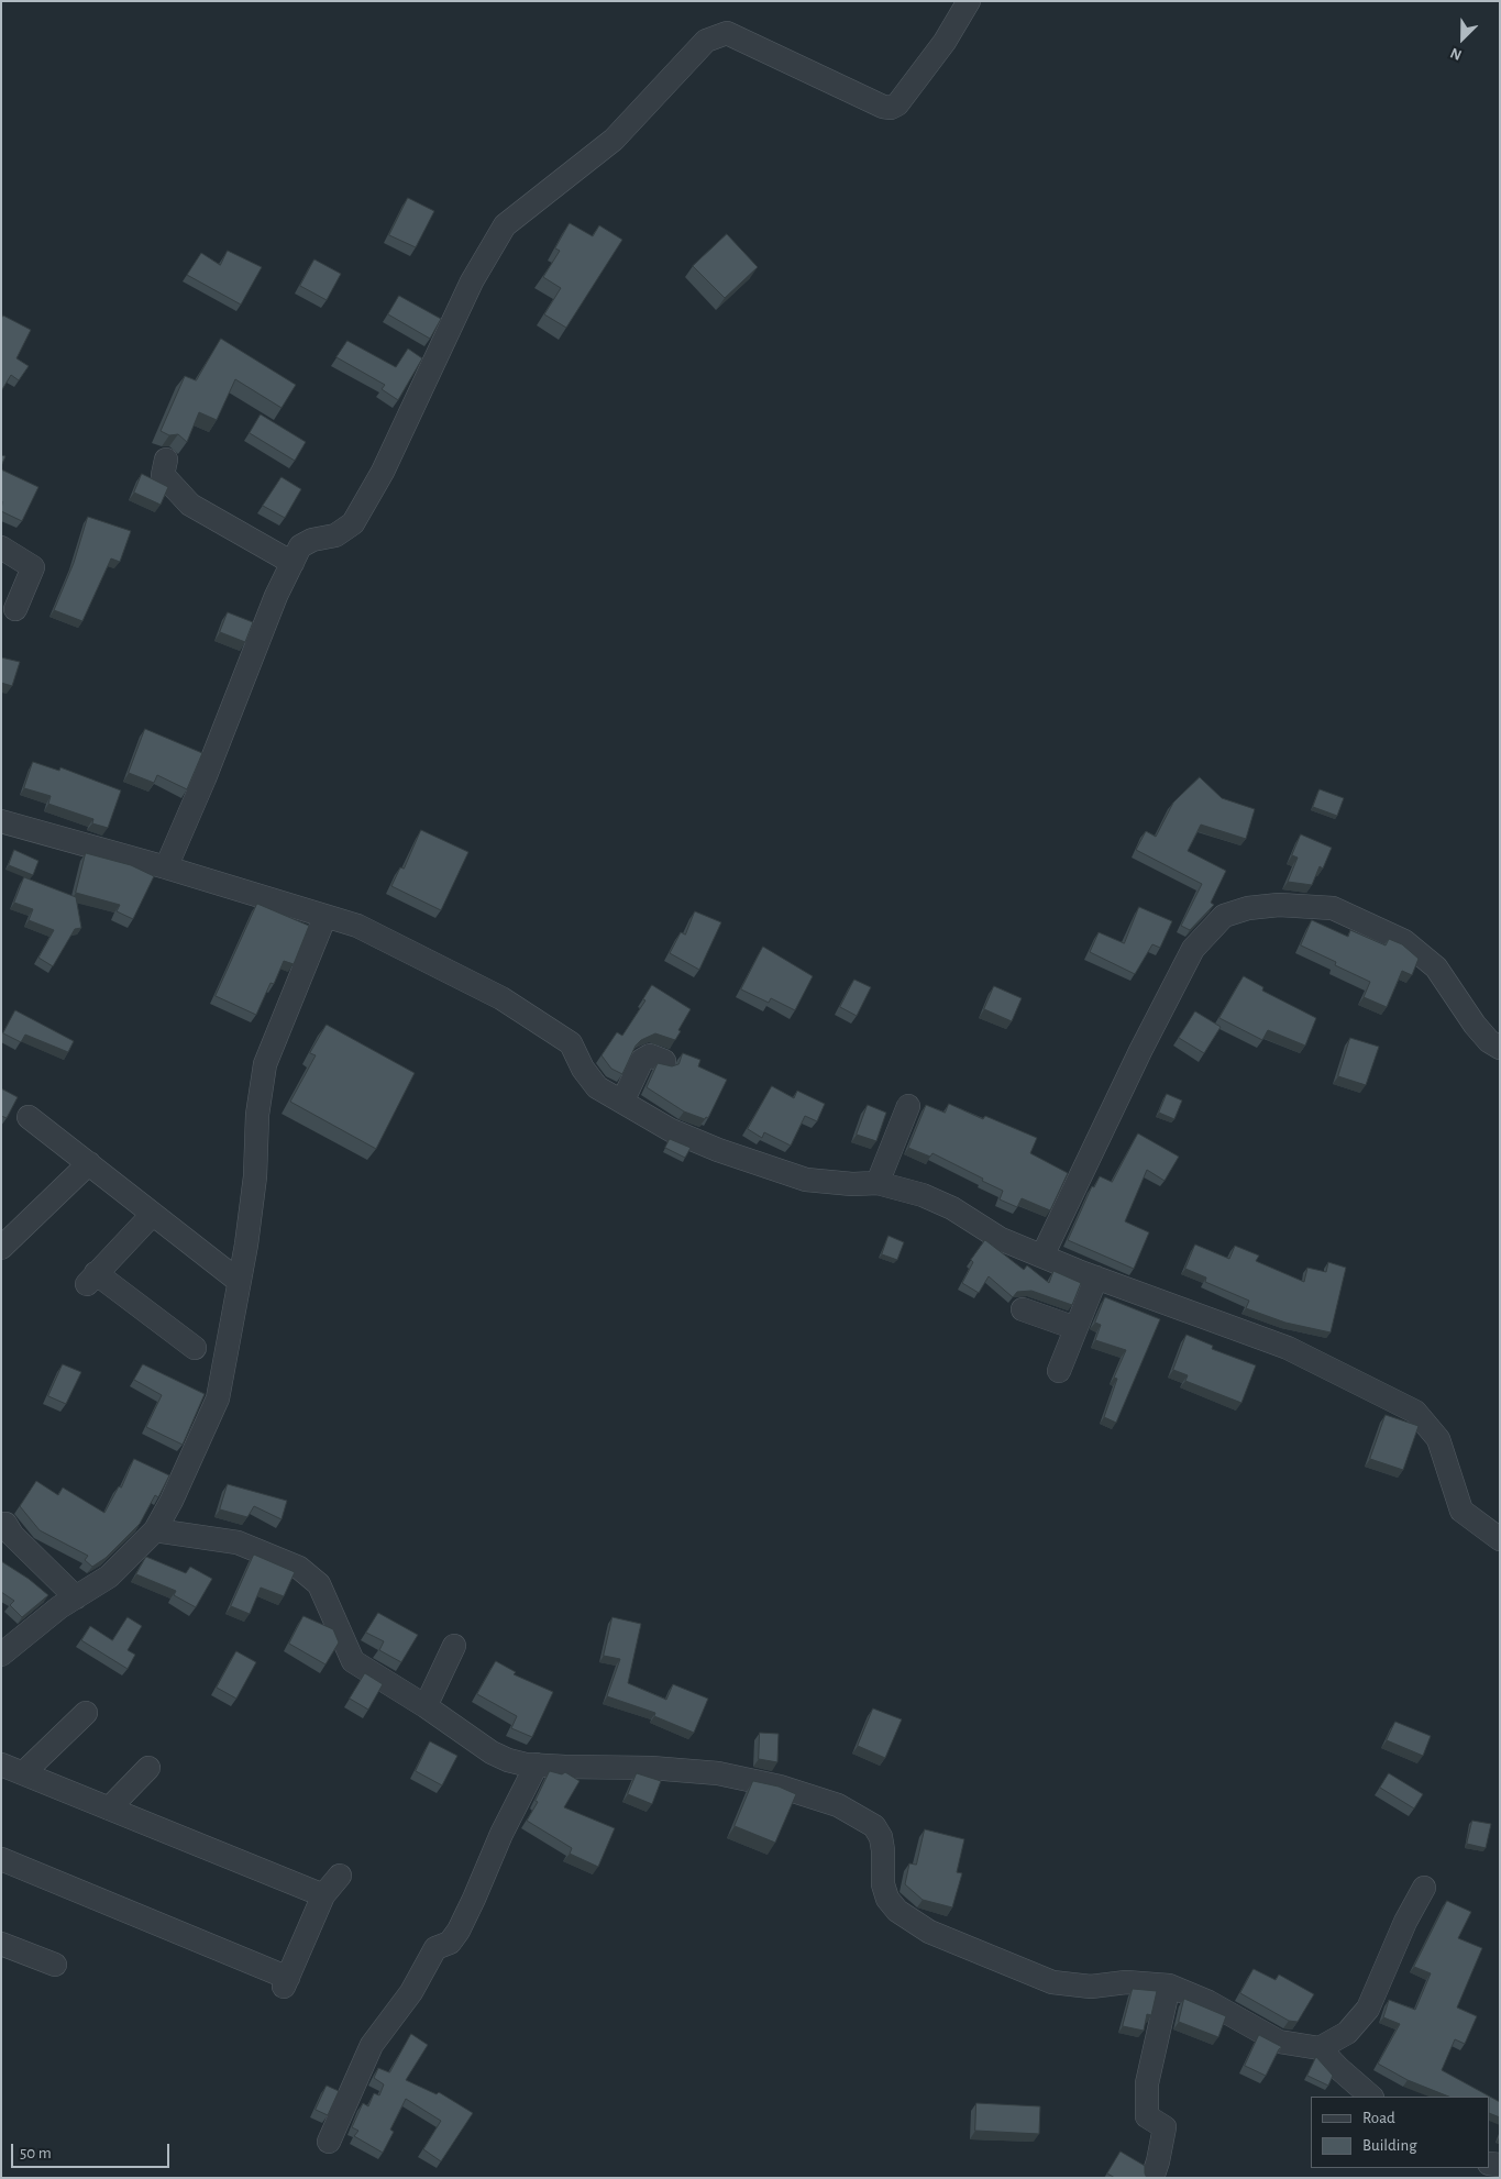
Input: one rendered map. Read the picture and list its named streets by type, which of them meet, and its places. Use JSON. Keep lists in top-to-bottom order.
{
  "legend": ["Road", "Building"],
  "scale_bar": "50 m",
  "north": "bottom left"
}
